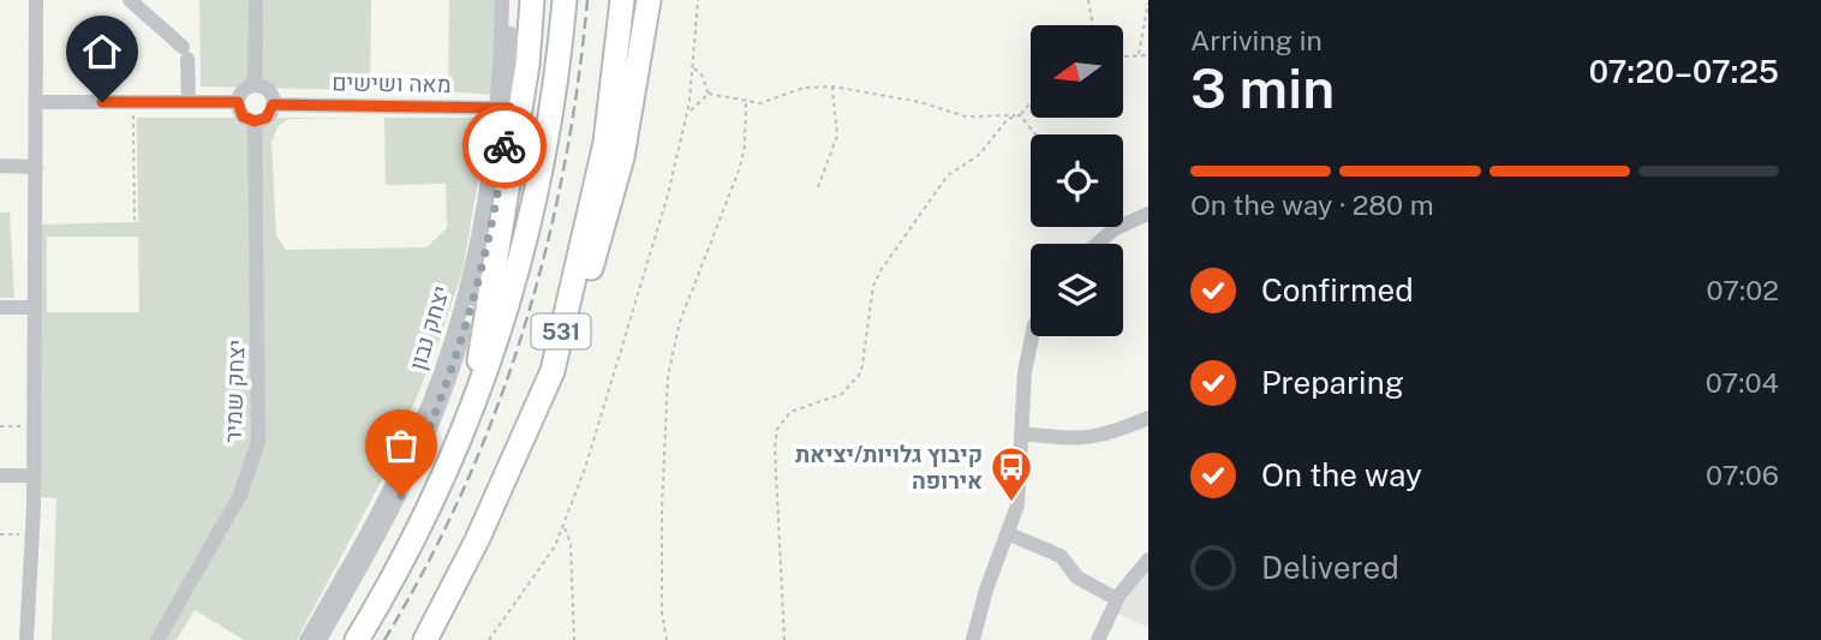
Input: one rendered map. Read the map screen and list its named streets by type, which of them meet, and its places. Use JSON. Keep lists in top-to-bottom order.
{
  "streets": {
    "highway": ["531"],
    "street": ["מאה ושישים", "יצחק נבון", "יצחק שמיר"]
  },
  "crossings": [
    ["מאה ושישים", "יצחק נבון"],
    ["מאה ושישים", "יצחק שמיר"]
  ],
  "places": {
    "bus stop": ["קיבוץ גלויות/יציאת אירופה"]
  },
  "north": "left",
  "page": {
    "heading": ["3 min", "Arriving in", "07:20–07:25"],
    "bar": "On the way · 280 m",
    "list": [
      ["Confirmed", "07:02"],
      ["Preparing", "07:04"],
      ["On the way", "07:06"],
      "Delivered"
    ]
  }
}
